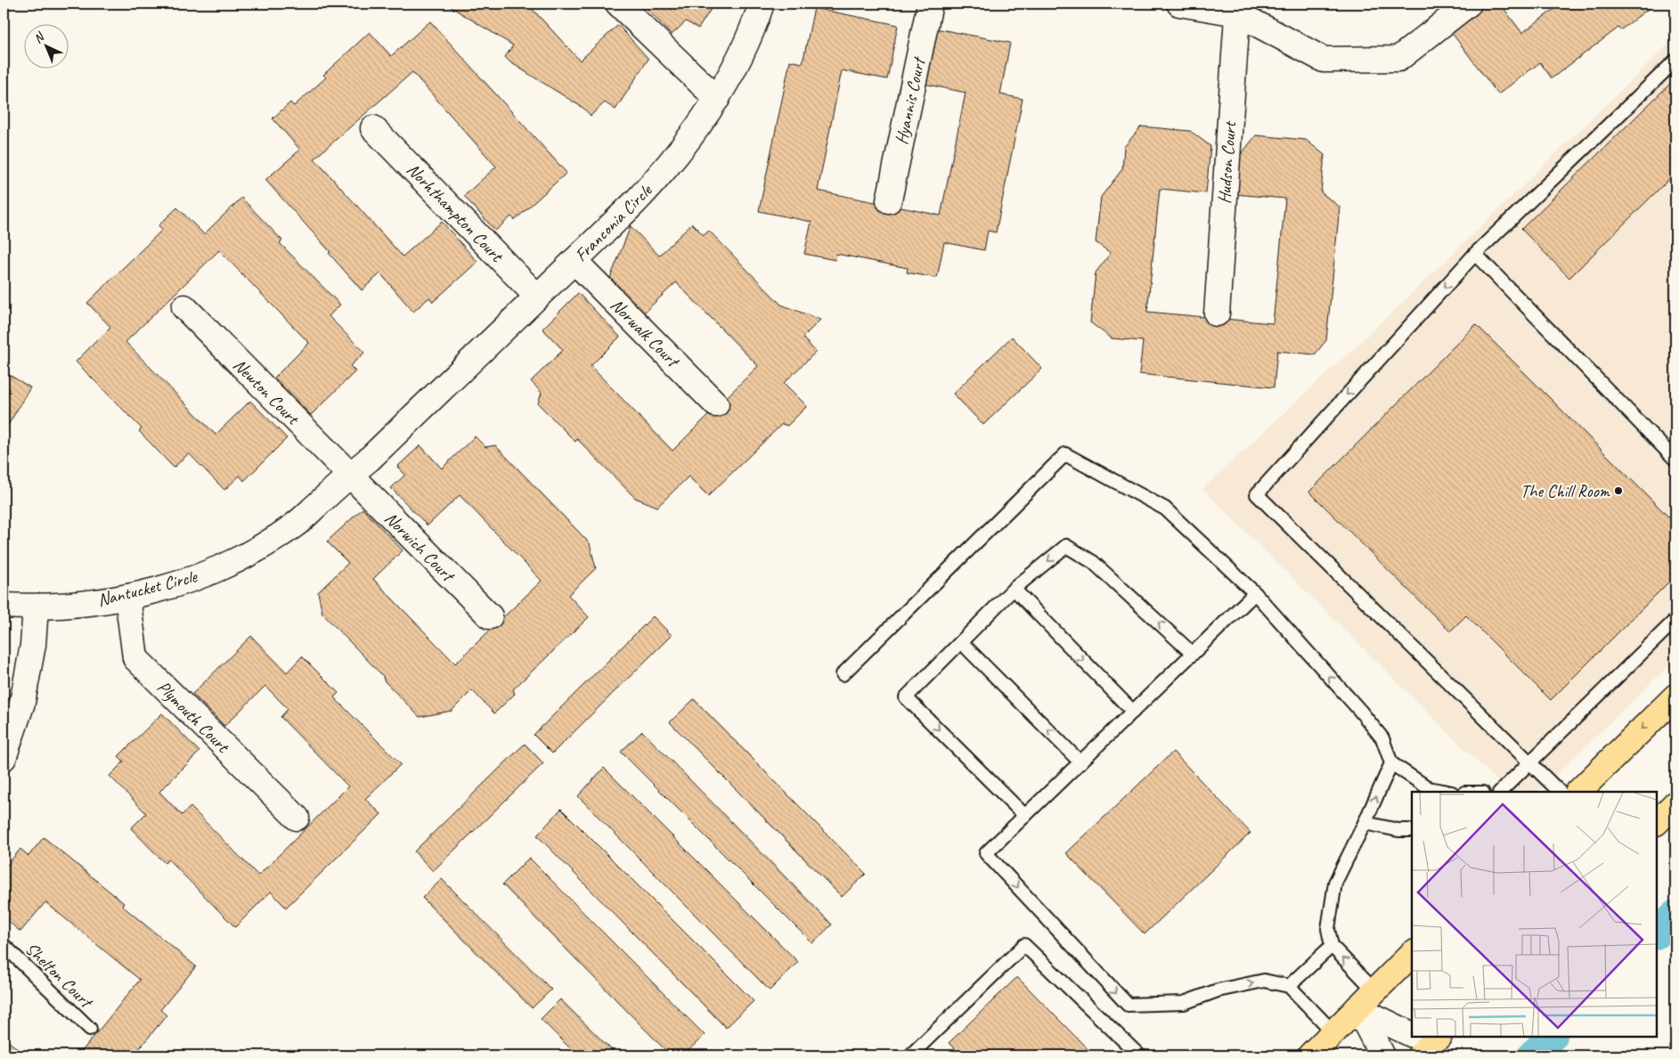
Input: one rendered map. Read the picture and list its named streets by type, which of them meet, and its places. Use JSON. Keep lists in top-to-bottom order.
{
  "streets": {
    "street": [
      "Hyannis Court",
      "Hudson Court",
      "Norhthampton Court",
      "Franconia Circle",
      "Norwalk Court",
      "Newton Court",
      "Norwich Court",
      "Nantucket Circle",
      "Plymouth Court"
    ],
    "lane": ["Shelton Court"]
  },
  "crossings": [
    ["Norhthampton Court", "Franconia Circle"],
    ["Franconia Circle", "Norwalk Court"],
    ["Franconia Circle", "Nantucket Circle"],
    ["Newton Court", "Norwich Court"],
    ["Newton Court", "Nantucket Circle"],
    ["Norwich Court", "Nantucket Circle"],
    ["Nantucket Circle", "Plymouth Court"]
  ],
  "places": ["The Chill Room"],
  "north": "top left"
}
